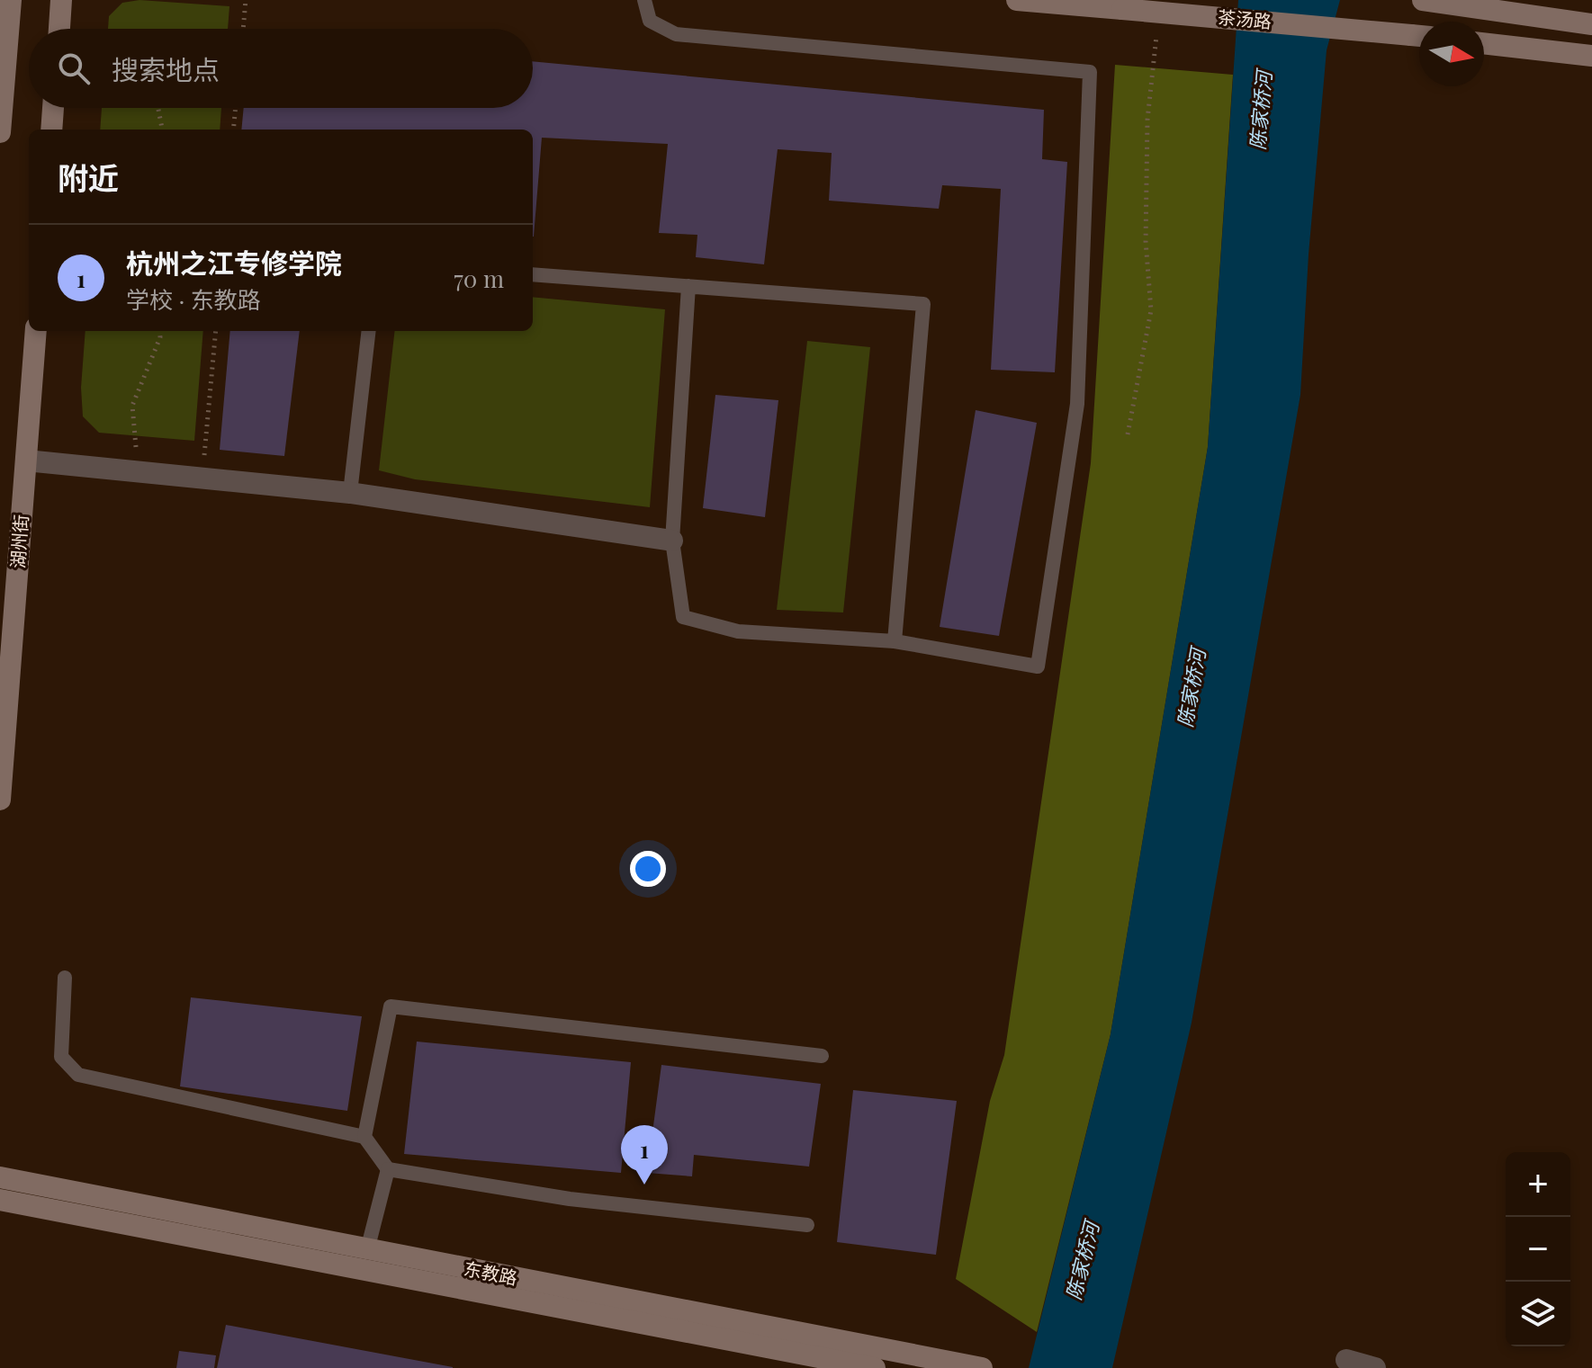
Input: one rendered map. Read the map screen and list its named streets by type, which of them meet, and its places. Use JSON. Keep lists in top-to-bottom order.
{
  "streets": {
    "street": ["茶汤路", "湖州街", "东教路"]
  },
  "water": ["陈家桥河"],
  "north": "right",
  "page": {
    "search": "搜索地点",
    "heading": "附近",
    "list": [
      {
        "mark": "1",
        "name": "杭州之江专修学院",
        "note": "学校 · 东教路",
        "value": "70 m"
      }
    ],
    "pins": "1",
    "map_buttons": ["+", "−"]
  }
}
